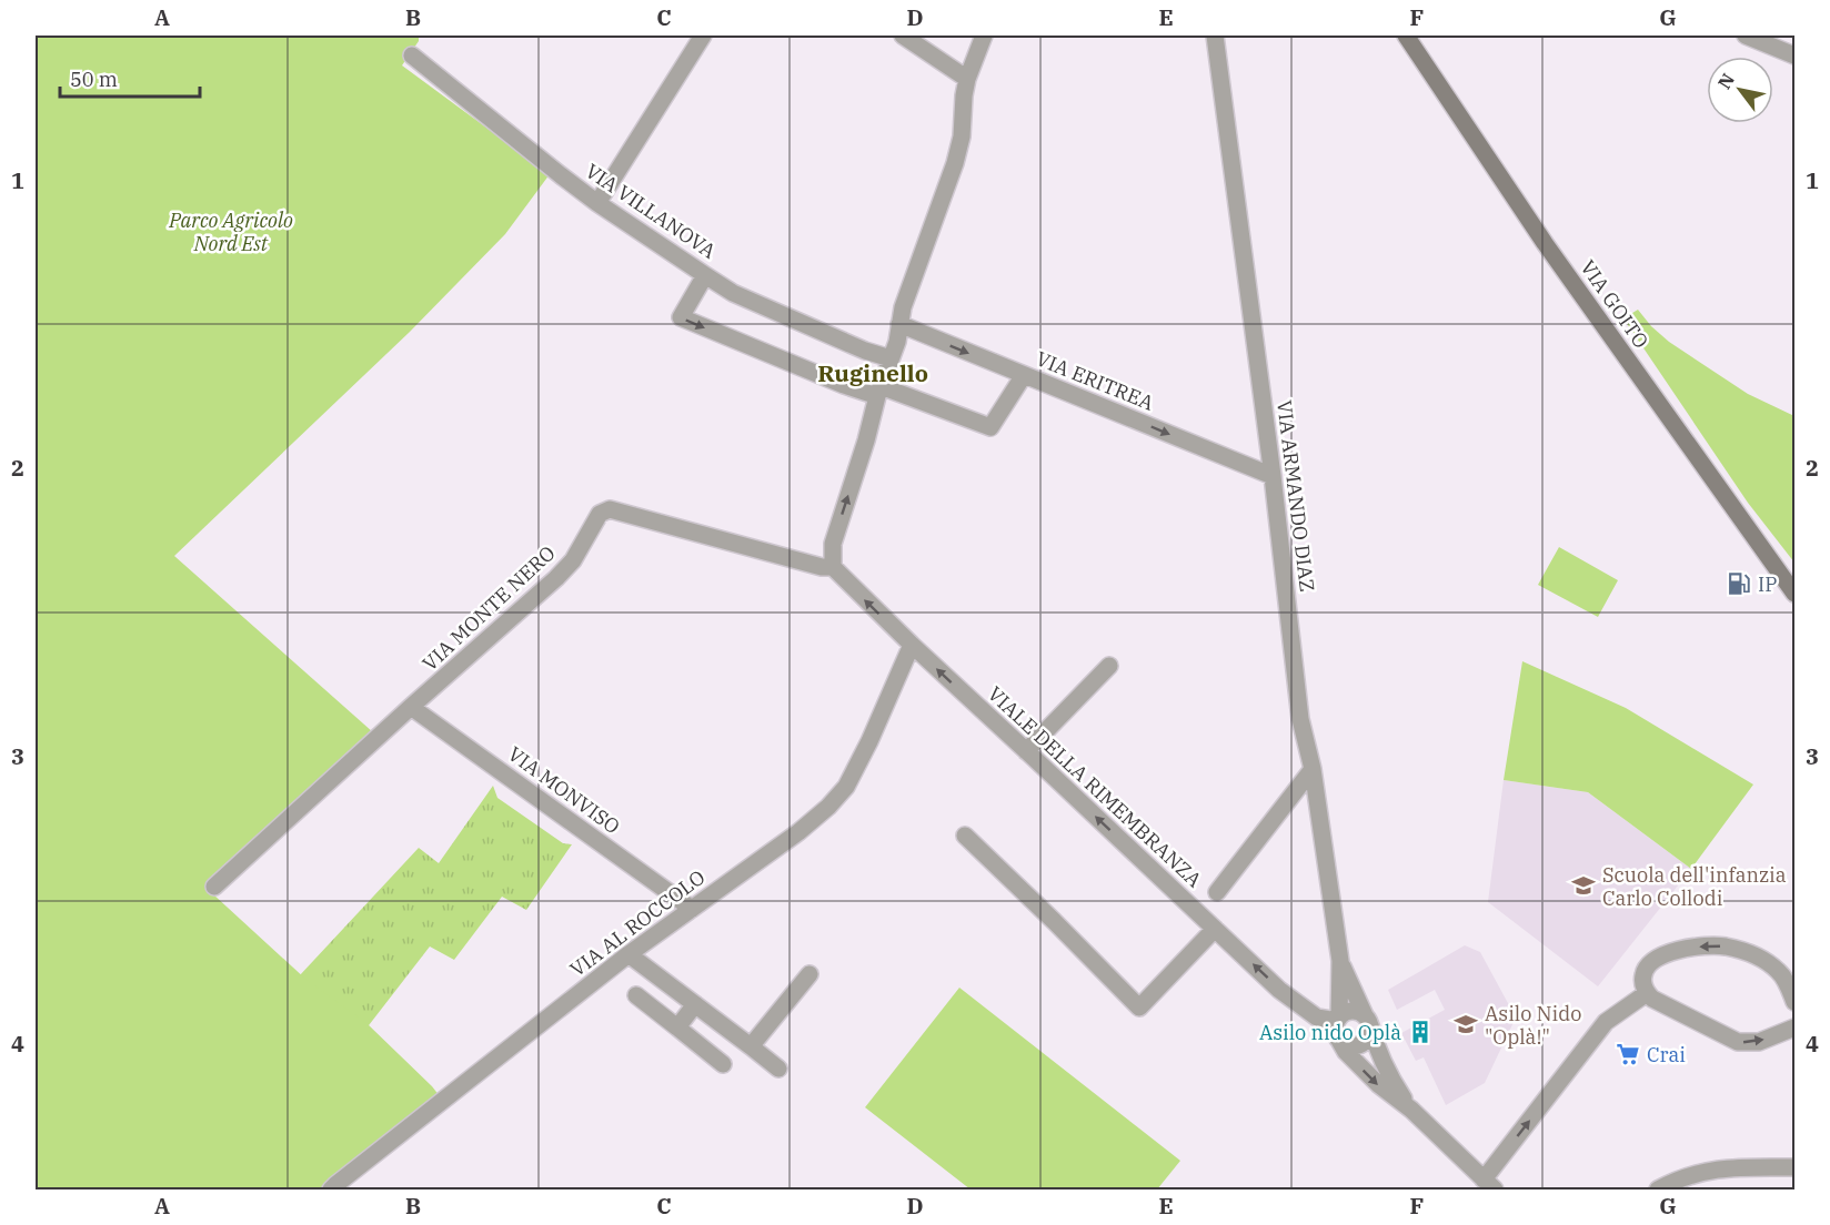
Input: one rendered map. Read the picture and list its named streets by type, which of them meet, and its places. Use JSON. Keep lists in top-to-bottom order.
{
  "streets": {
    "street": [
      "VIA VILLANOVA",
      "VIA GOITO",
      "VIA ERITREA",
      "VIA ARMANDO DIAZ",
      "VIA MONTE NERO",
      "VIALE DELLA RIMEMBRANZA",
      "VIA MONVISO",
      "VIA AL ROCCOLO"
    ]
  },
  "crossings": [
    ["VIA ERITREA", "VIA ARMANDO DIAZ"],
    ["VIA ARMANDO DIAZ", "VIALE DELLA RIMEMBRANZA"],
    ["VIA MONTE NERO", "VIALE DELLA RIMEMBRANZA"],
    ["VIA MONTE NERO", "VIA MONVISO"],
    ["VIALE DELLA RIMEMBRANZA", "VIA AL ROCCOLO"],
    ["VIA MONVISO", "VIA AL ROCCOLO"]
  ],
  "one_way": ["VIA ERITREA", "VIALE DELLA RIMEMBRANZA"],
  "districts": ["Ruginello"],
  "parks": ["Parco Agricolo Nord Est"],
  "places": {
    "fuel station": ["IP"],
    "school or university": ["Scuola dell'infanzia Carlo Collodi", "Asilo Nido \"Oplà!\""],
    "building": ["Asilo nido Oplà"],
    "supermarket": ["Crai"]
  },
  "scale_bar": "50 m",
  "north": "top left",
  "grid": {
    "columns": [
      "A",
      "B",
      "C",
      "D",
      "E",
      "F",
      "G"
    ],
    "rows": [
      "1",
      "2",
      "3",
      "4"
    ]
  }
}
